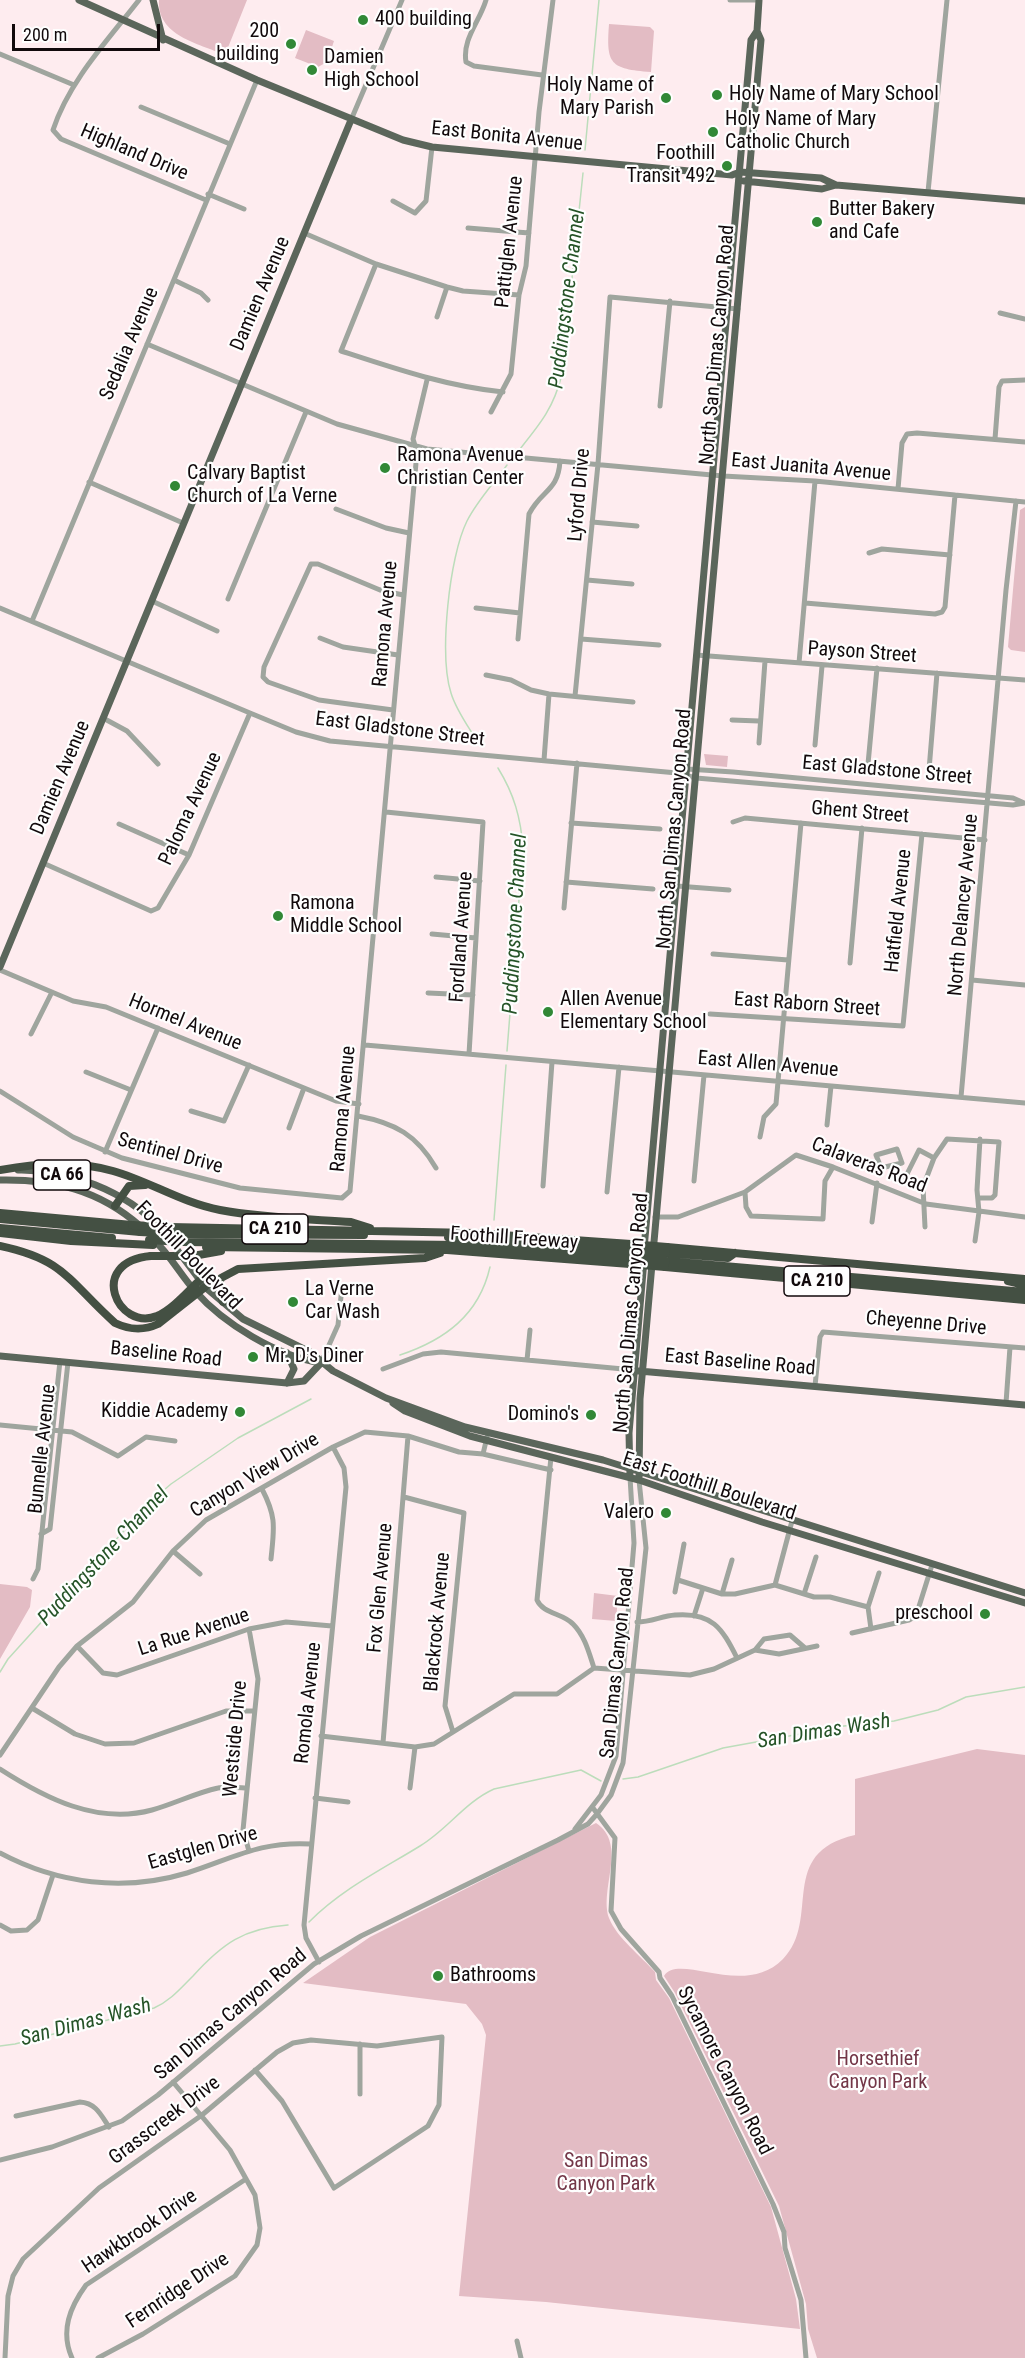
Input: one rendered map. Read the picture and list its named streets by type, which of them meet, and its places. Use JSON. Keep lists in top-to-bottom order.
{
  "streets": {
    "highway": ["CA 210", "Foothill Freeway"],
    "main road": [
      "East Bonita Avenue",
      "Damien Avenue",
      "North San Dimas Canyon Road",
      "CA 66",
      "Foothill Boulevard",
      "Baseline Road",
      "East Baseline Road",
      "East Foothill Boulevard"
    ],
    "street": [
      "Highland Drive",
      "Pattiglen Avenue",
      "Sedalia Avenue",
      "East Juanita Avenue",
      "Lyford Drive",
      "Ramona Avenue",
      "Payson Street",
      "East Gladstone Street",
      "Paloma Avenue",
      "Ghent Street",
      "North Delancey Avenue",
      "Hatfield Avenue",
      "Fordland Avenue",
      "East Raborn Street",
      "Hormel Avenue",
      "East Allen Avenue",
      "Sentinel Drive",
      "Calaveras Road",
      "Cheyenne Drive",
      "Bunnelle Avenue",
      "Canyon View Drive",
      "Fox Glen Avenue",
      "Blackrock Avenue",
      "La Rue Avenue",
      "San Dimas Canyon Road",
      "Romola Avenue",
      "Westside Drive",
      "Eastglen Drive",
      "Sycamore Canyon Road",
      "Grasscreek Drive",
      "Hawkbrook Drive",
      "Fernridge Drive"
    ]
  },
  "crossings": [
    ["East Bonita Avenue", "Pattiglen Avenue"],
    ["East Bonita Avenue", "Damien Avenue"],
    ["East Bonita Avenue", "Sedalia Avenue"],
    ["East Bonita Avenue", "North San Dimas Canyon Road"],
    ["Highland Drive", "Sedalia Avenue"],
    ["Damien Avenue", "East Juanita Avenue"],
    ["Damien Avenue", "East Gladstone Street"],
    ["Damien Avenue", "Paloma Avenue"],
    ["Damien Avenue", "Hormel Avenue"],
    ["Sedalia Avenue", "East Juanita Avenue"],
    ["Sedalia Avenue", "East Gladstone Street"],
    ["North San Dimas Canyon Road", "East Juanita Avenue"],
    ["North San Dimas Canyon Road", "Payson Street"],
    ["North San Dimas Canyon Road", "East Gladstone Street"],
    ["North San Dimas Canyon Road", "East Allen Avenue"],
    ["North San Dimas Canyon Road", "Calaveras Road"],
    ["North San Dimas Canyon Road", "East Baseline Road"],
    ["North San Dimas Canyon Road", "East Foothill Boulevard"],
    ["North San Dimas Canyon Road", "San Dimas Canyon Road"],
    ["East Juanita Avenue", "Lyford Drive"],
    ["East Juanita Avenue", "Ramona Avenue"],
    ["East Juanita Avenue", "North Delancey Avenue"],
    ["Ramona Avenue", "East Gladstone Street"],
    ["Ramona Avenue", "Fordland Avenue"],
    ["Ramona Avenue", "Hormel Avenue"],
    ["Ramona Avenue", "East Allen Avenue"],
    ["Ramona Avenue", "Sentinel Drive"],
    ["Payson Street", "North Delancey Avenue"],
    ["East Gladstone Street", "Paloma Avenue"],
    ["East Gladstone Street", "North Delancey Avenue"],
    ["Ghent Street", "North Delancey Avenue"],
    ["Ghent Street", "Hatfield Avenue"],
    ["North Delancey Avenue", "East Allen Avenue"],
    ["Hatfield Avenue", "East Raborn Street"],
    ["Fordland Avenue", "East Allen Avenue"],
    ["Foothill Boulevard", "Baseline Road"],
    ["Foothill Boulevard", "East Foothill Boulevard"],
    ["Cheyenne Drive", "East Baseline Road"],
    ["Baseline Road", "Bunnelle Avenue"],
    ["Baseline Road", "East Foothill Boulevard"],
    ["Canyon View Drive", "Fox Glen Avenue"],
    ["Canyon View Drive", "La Rue Avenue"],
    ["Canyon View Drive", "Romola Avenue"],
    ["East Foothill Boulevard", "San Dimas Canyon Road"],
    ["Fox Glen Avenue", "Blackrock Avenue"],
    ["La Rue Avenue", "Romola Avenue"],
    ["La Rue Avenue", "Westside Drive"],
    ["San Dimas Canyon Road", "Romola Avenue"],
    ["San Dimas Canyon Road", "Sycamore Canyon Road"],
    ["San Dimas Canyon Road", "Fernridge Drive"],
    ["Romola Avenue", "Eastglen Drive"],
    ["Westside Drive", "Eastglen Drive"],
    ["Grasscreek Drive", "Fernridge Drive"],
    ["Hawkbrook Drive", "Fernridge Drive"]
  ],
  "water": ["Puddingstone Channel", "San Dimas Wash"],
  "parks": ["Horsethief Canyon Park", "San Dimas Canyon Park"],
  "places": [
    "400 building",
    "200 building",
    "Damien High School",
    "Holy Name of Mary School",
    "Holy Name of Mary Parish",
    "Holy Name of Mary Catholic Church",
    "Foothill Transit 492",
    "Butter Bakery and Cafe",
    "Ramona Avenue Christian Center",
    "Calvary Baptist Church of La Verne",
    "Ramona Middle School",
    "Allen Avenue Elementary School",
    "La Verne Car Wash",
    "Mr. D's Diner",
    "Kiddie Academy",
    "Domino's",
    "Valero",
    "preschool",
    "Bathrooms"
  ],
  "scale_bar": "200 m"
}
